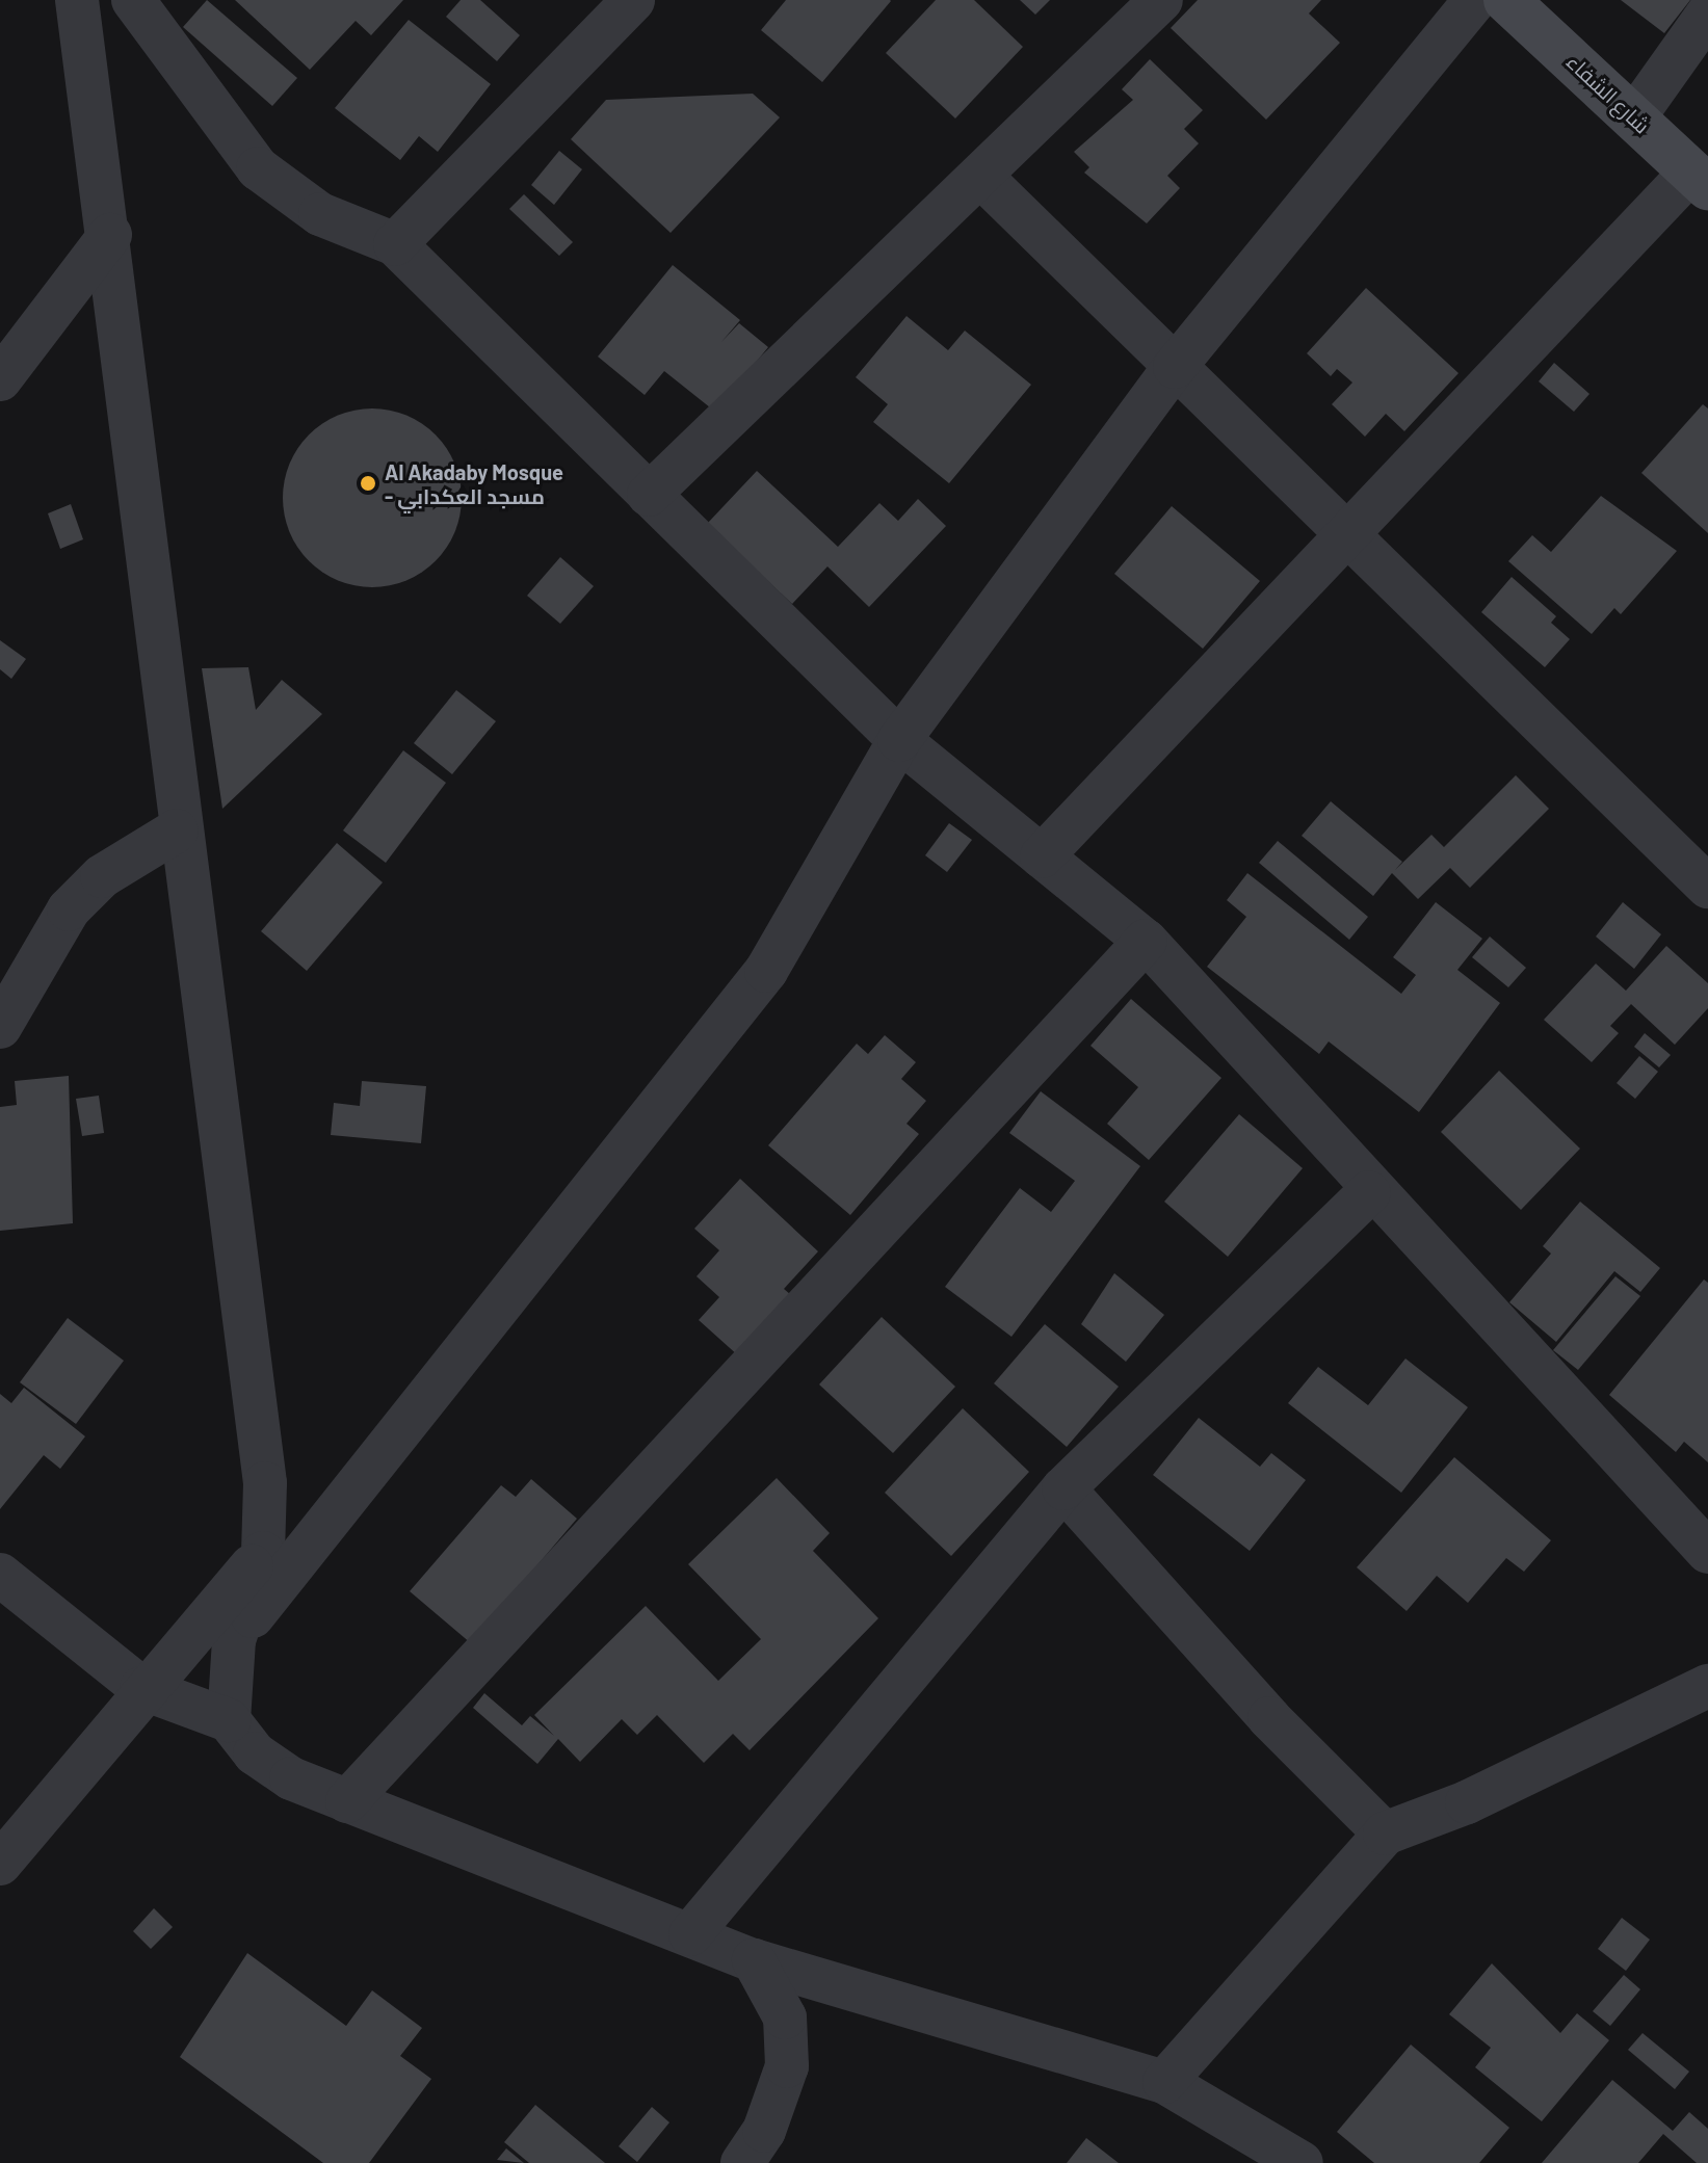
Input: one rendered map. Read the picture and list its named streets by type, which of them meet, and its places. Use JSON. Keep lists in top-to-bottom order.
{
  "streets": {
    "street": ["شارع الشفاء"]
  },
  "places": ["Al Akadaby Mosque - مسجد العكدابي"]
}
